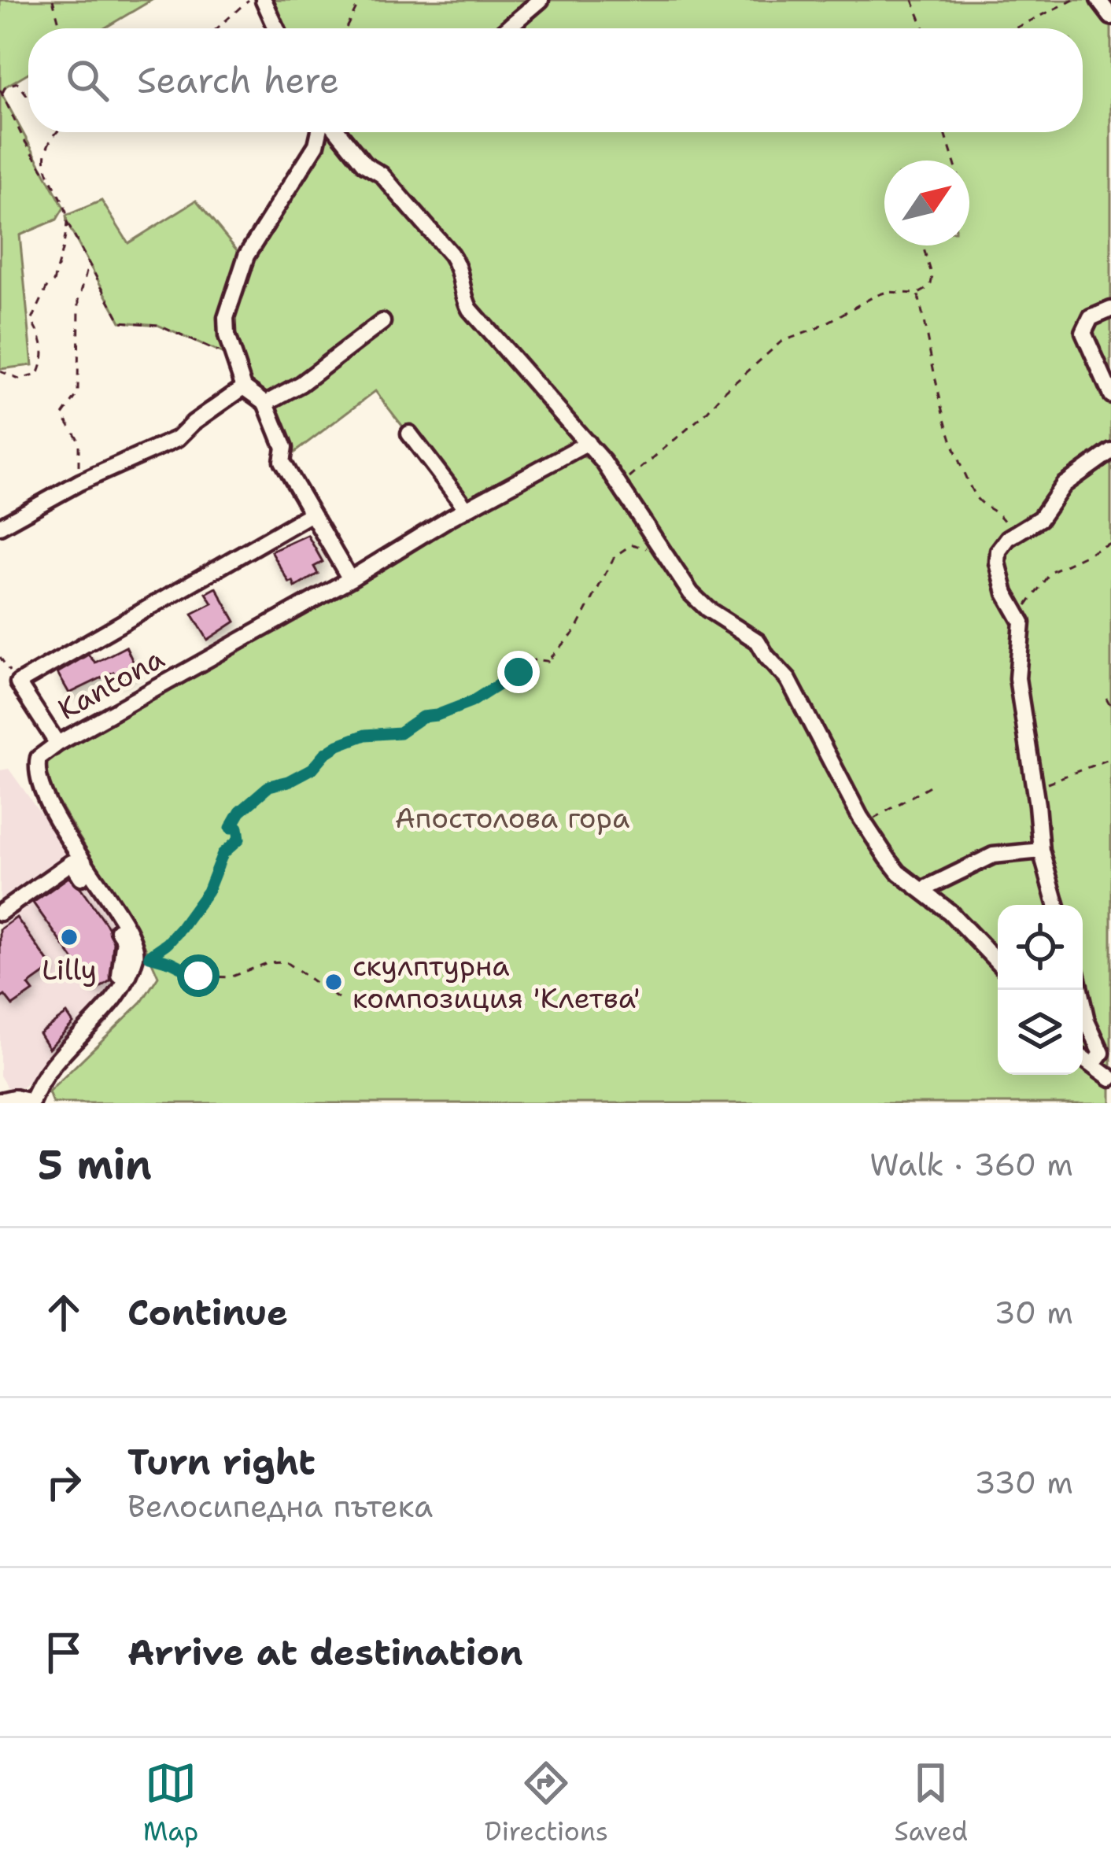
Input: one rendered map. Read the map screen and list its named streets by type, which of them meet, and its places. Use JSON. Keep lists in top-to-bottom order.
{
  "streets": {
    "street": ["Kantona"]
  },
  "parks": ["Апостолова гора"],
  "places": ["Lilly", "скулптурна композиция 'Клетва'"],
  "north": "top right",
  "page": {
    "search": "Search here",
    "heading": ["5 min", "Walk · 360 m"],
    "list": [
      ["Continue", "30 m"],
      ["Turn right", "Велосипедна пътека", "330 m"],
      "Arrive at destination"
    ],
    "nav": ["Map", "Directions", "Saved"]
  }
}
